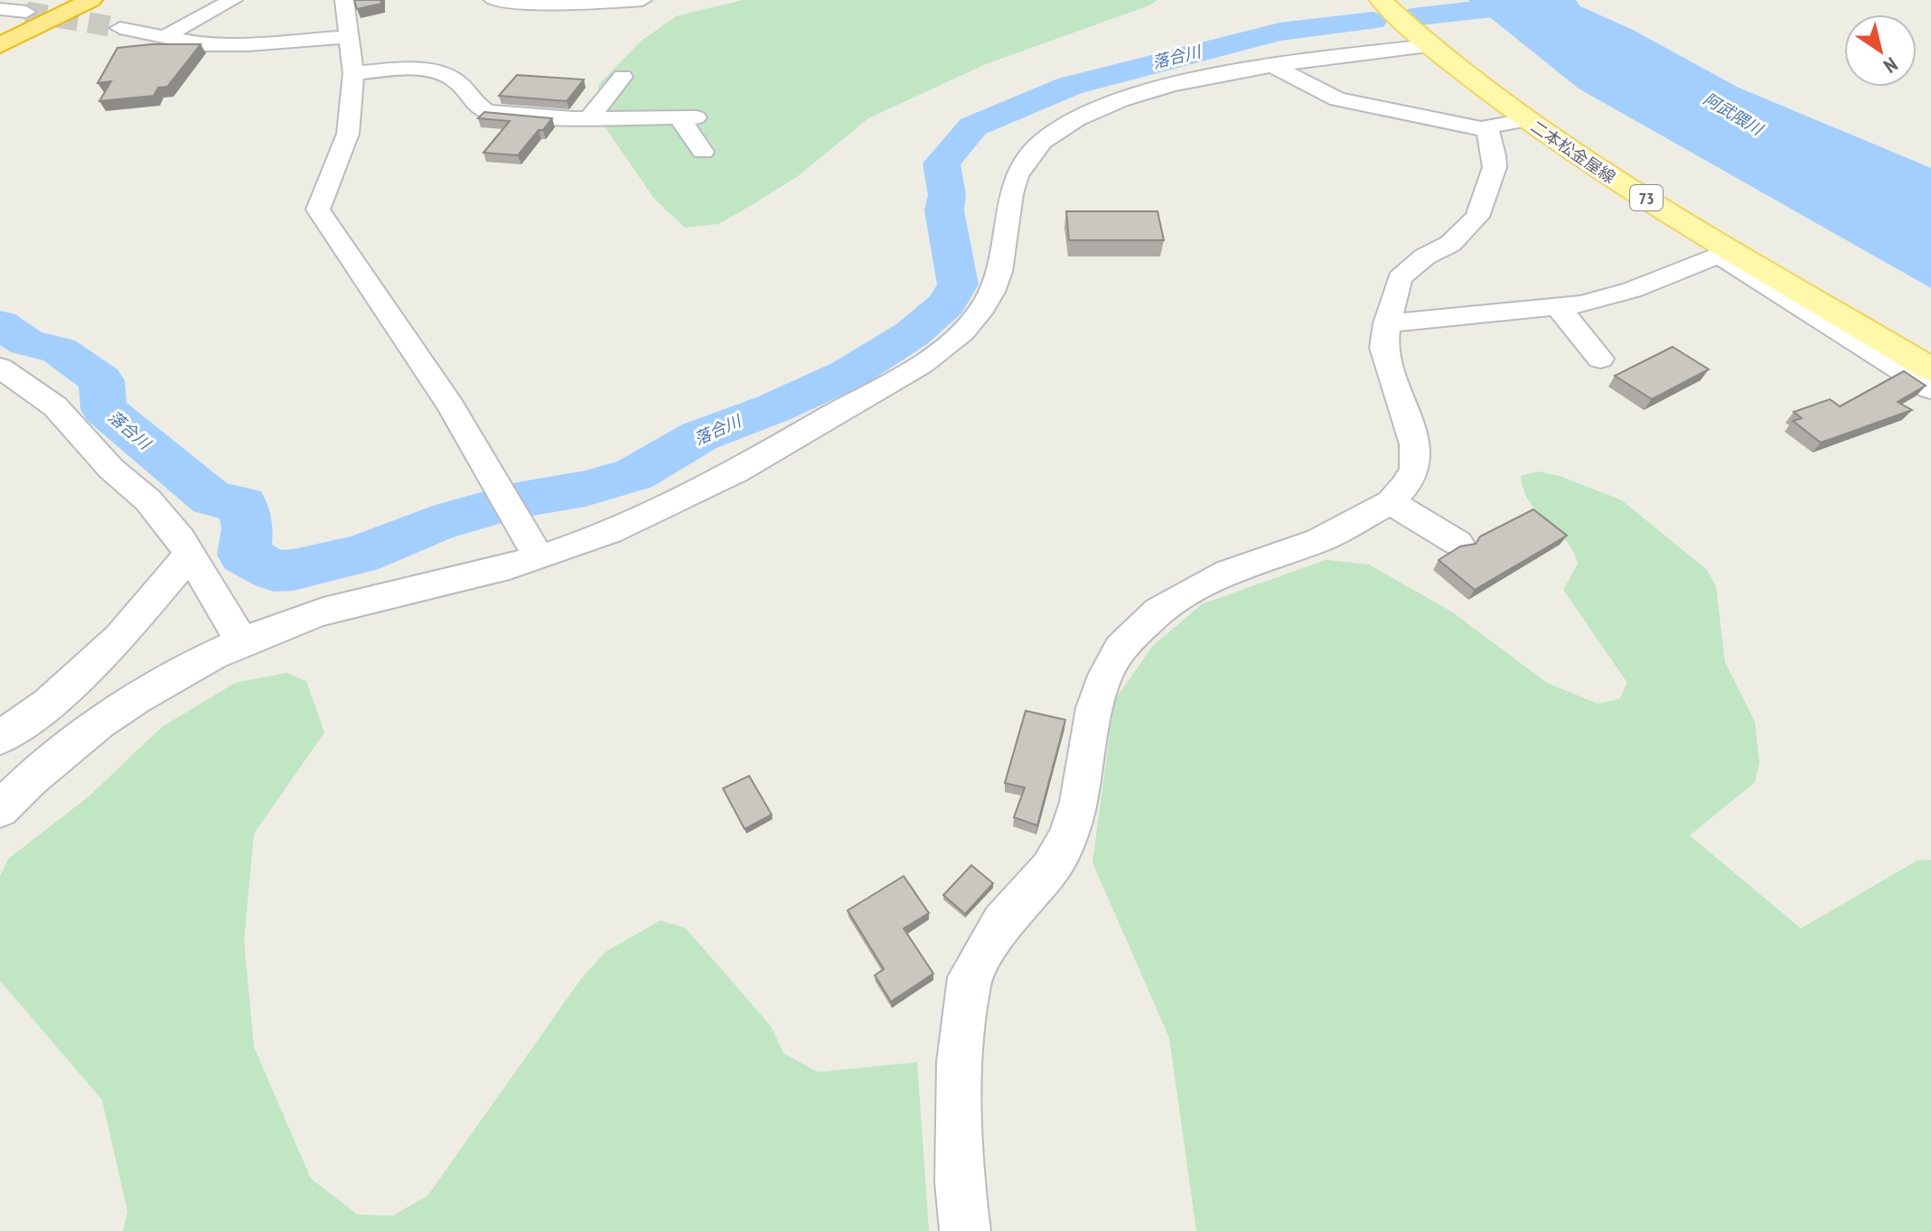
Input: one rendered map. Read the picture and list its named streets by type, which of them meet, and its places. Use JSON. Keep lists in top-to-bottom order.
{
  "streets": {
    "main road": ["二本松金屋線", "73"]
  },
  "water": ["落合川", "阿武隈川"],
  "north": "bottom right"
}
